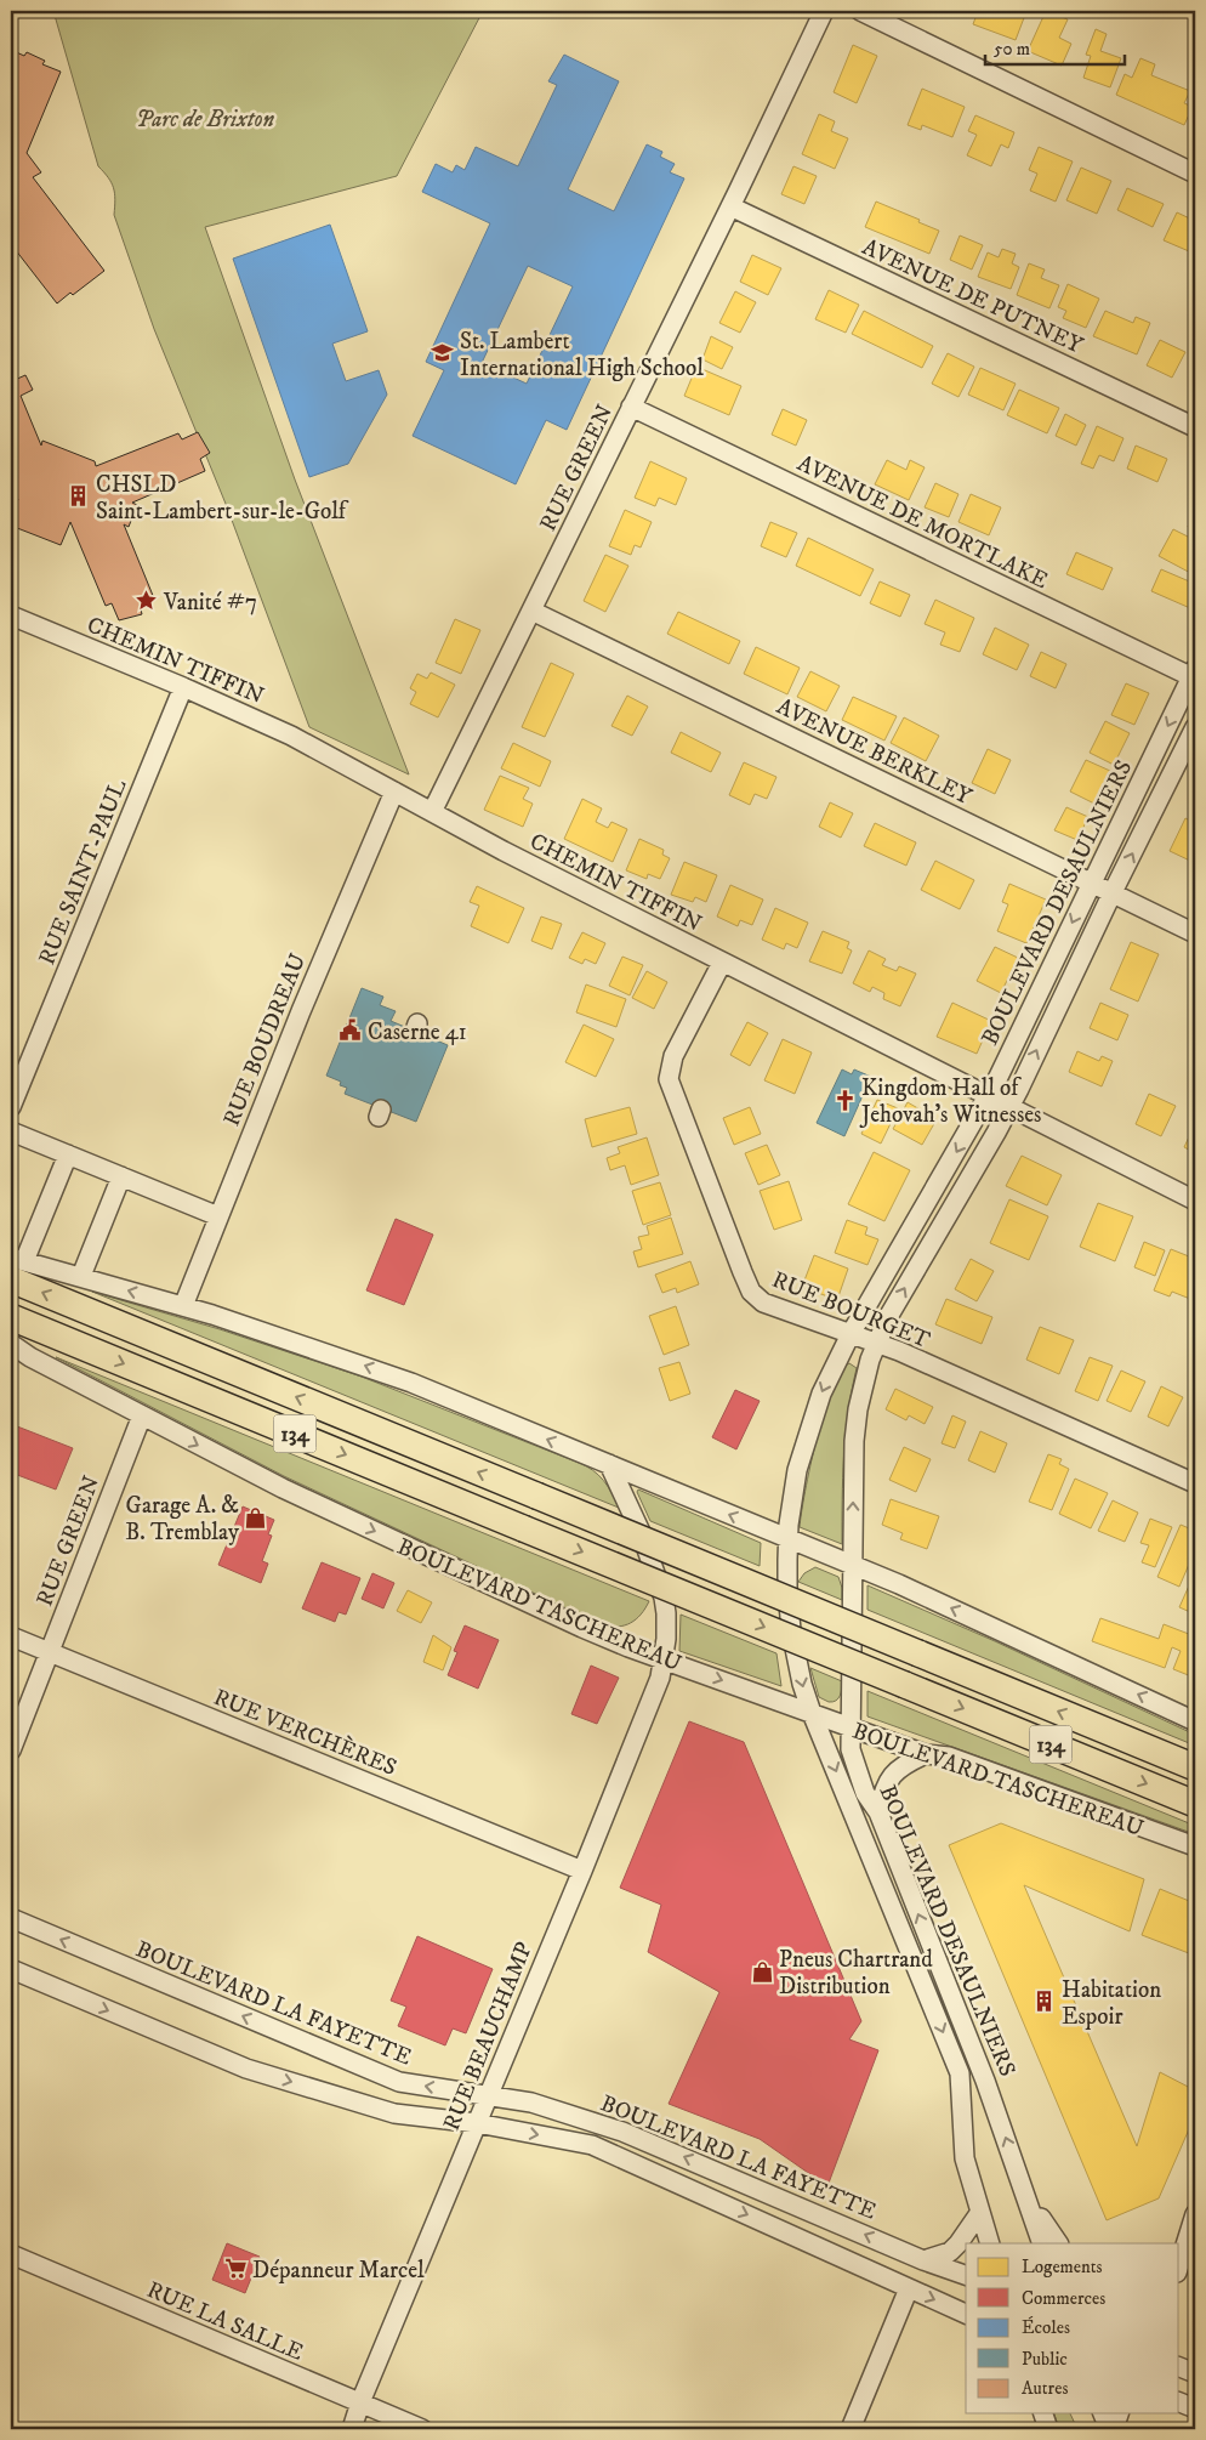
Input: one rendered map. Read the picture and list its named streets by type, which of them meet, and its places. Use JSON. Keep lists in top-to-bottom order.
{
  "streets": {
    "highway": ["134", "BOULEVARD TASCHEREAU"],
    "street": [
      "AVENUE DE PUTNEY",
      "RUE GREEN",
      "AVENUE DE MORTLAKE",
      "CHEMIN TIFFIN",
      "AVENUE BERKLEY",
      "RUE SAINT-PAUL",
      "BOULEVARD DESAULNIERS",
      "RUE BOUDREAU",
      "RUE BOURGET",
      "RUE VERCHÈRES",
      "BOULEVARD LA FAYETTE",
      "RUE BEAUCHAMP",
      "RUE LA SALLE"
    ]
  },
  "crossings": [
    ["AVENUE DE PUTNEY", "RUE GREEN"],
    ["RUE GREEN", "AVENUE DE MORTLAKE"],
    ["RUE GREEN", "CHEMIN TIFFIN"],
    ["RUE GREEN", "AVENUE BERKLEY"],
    ["RUE GREEN", "BOULEVARD TASCHEREAU"],
    ["RUE GREEN", "RUE VERCHÈRES"],
    ["AVENUE DE MORTLAKE", "BOULEVARD DESAULNIERS"],
    ["CHEMIN TIFFIN", "RUE SAINT-PAUL"],
    ["CHEMIN TIFFIN", "BOULEVARD DESAULNIERS"],
    ["CHEMIN TIFFIN", "RUE BOUDREAU"],
    ["CHEMIN TIFFIN", "RUE BOURGET"],
    ["AVENUE BERKLEY", "BOULEVARD DESAULNIERS"],
    ["BOULEVARD DESAULNIERS", "RUE BOURGET"],
    ["BOULEVARD DESAULNIERS", "BOULEVARD TASCHEREAU"],
    ["BOULEVARD TASCHEREAU", "RUE BEAUCHAMP"],
    ["RUE VERCHÈRES", "RUE BEAUCHAMP"],
    ["BOULEVARD LA FAYETTE", "RUE BEAUCHAMP"],
    ["RUE BEAUCHAMP", "RUE LA SALLE"]
  ],
  "parks": ["Parc de Brixton"],
  "places": {
    "school or university": ["St. Lambert International High School"],
    "building": ["CHSLD Saint-Lambert-sur-le-Golf", "Habitation Espoir"],
    "place": ["Vanité #7"],
    "public building": ["Caserne 41"],
    "church": ["Kingdom Hall of Jehovah's Witnesses"],
    "shop": ["Garage A. & B. Tremblay", "Pneus Chartrand Distribution"],
    "supermarket": ["Dépanneur Marcel"]
  },
  "legend": [
    "Logements",
    "Commerces",
    "Écoles",
    "Public",
    "Autres"
  ],
  "scale_bar": "50 m"
}
